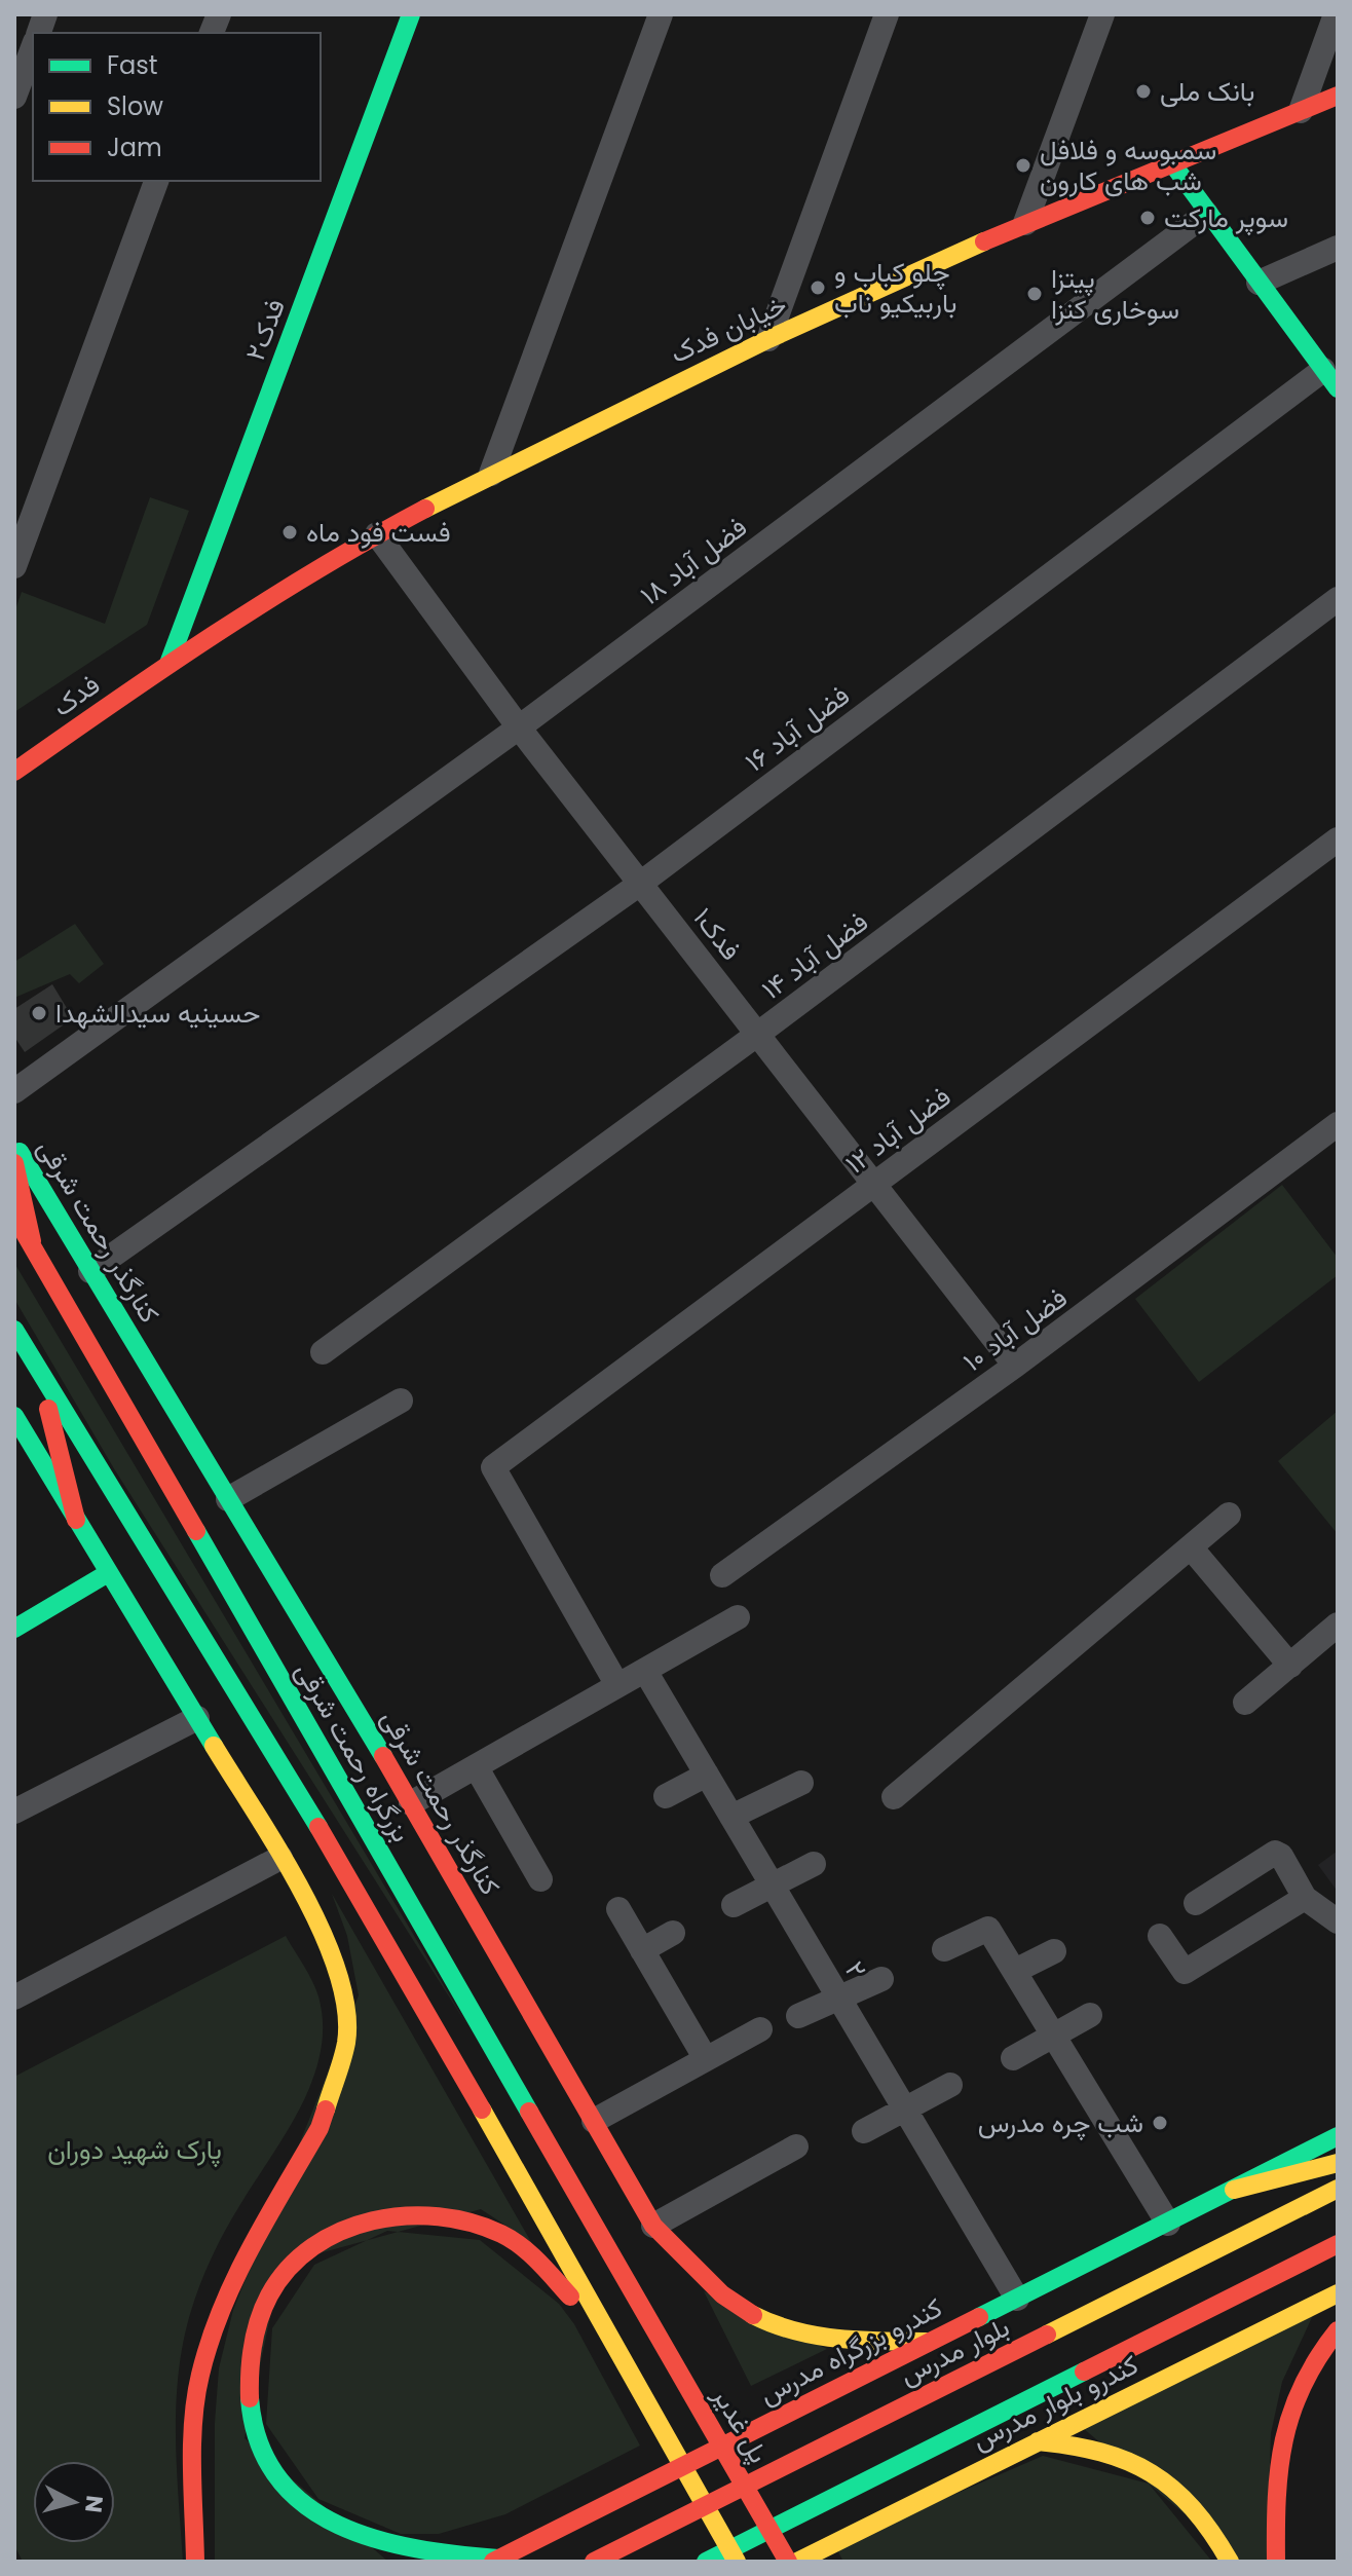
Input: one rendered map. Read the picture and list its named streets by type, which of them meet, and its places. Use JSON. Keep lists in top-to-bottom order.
{
  "streets": {
    "main road": [
      "خیابان فدک",
      "فدک۲",
      "فدک",
      "کنارگذر رحمت شرقی",
      "بزرگراه رحمت شرقی",
      "کندرو بزرگراه مدرس",
      "بلوار مدرس",
      "کندرو بلوار مدرس",
      "پل غدیر"
    ],
    "street": [
      "فضل آباد ۱۸",
      "فضل آباد ۱۶",
      "فدک۱",
      "فضل آباد ۱۴",
      "فضل آباد ۱۲",
      "فضل آباد ۱۰",
      "۲"
    ]
  },
  "crossings": [
    ["خیابان فدک", "فدک۲"],
    ["خیابان فدک", "فدک"],
    ["خیابان فدک", "فدک۱"],
    ["فدک۲", "فدک"],
    ["فضل آباد ۱۸", "فدک۱"],
    ["فضل آباد ۱۶", "فدک۱"],
    ["فضل آباد ۱۶", "کنارگذر رحمت شرقی"],
    ["فدک۱", "فضل آباد ۱۴"],
    ["فدک۱", "فضل آباد ۱۲"],
    ["فدک۱", "فضل آباد ۱۰"],
    ["کنارگذر رحمت شرقی", "کندرو بزرگراه مدرس"],
    ["بزرگراه رحمت شرقی", "پل غدیر"],
    ["۲", "کندرو بزرگراه مدرس"]
  ],
  "parks": ["پارک شهید دوران"],
  "places": [
    "بانک ملی",
    "سمبوسه و فلافل شب های کارون",
    "سوپر مارکت",
    "چلو کباب و باربیکیو ناب",
    "پيتزا سوخارى كنزا",
    "فست فود ماه",
    "حسینیه سیدالشهدا",
    "شب چره مدرس"
  ],
  "legend": ["Fast", "Slow", "Jam"],
  "north": "right"
}
